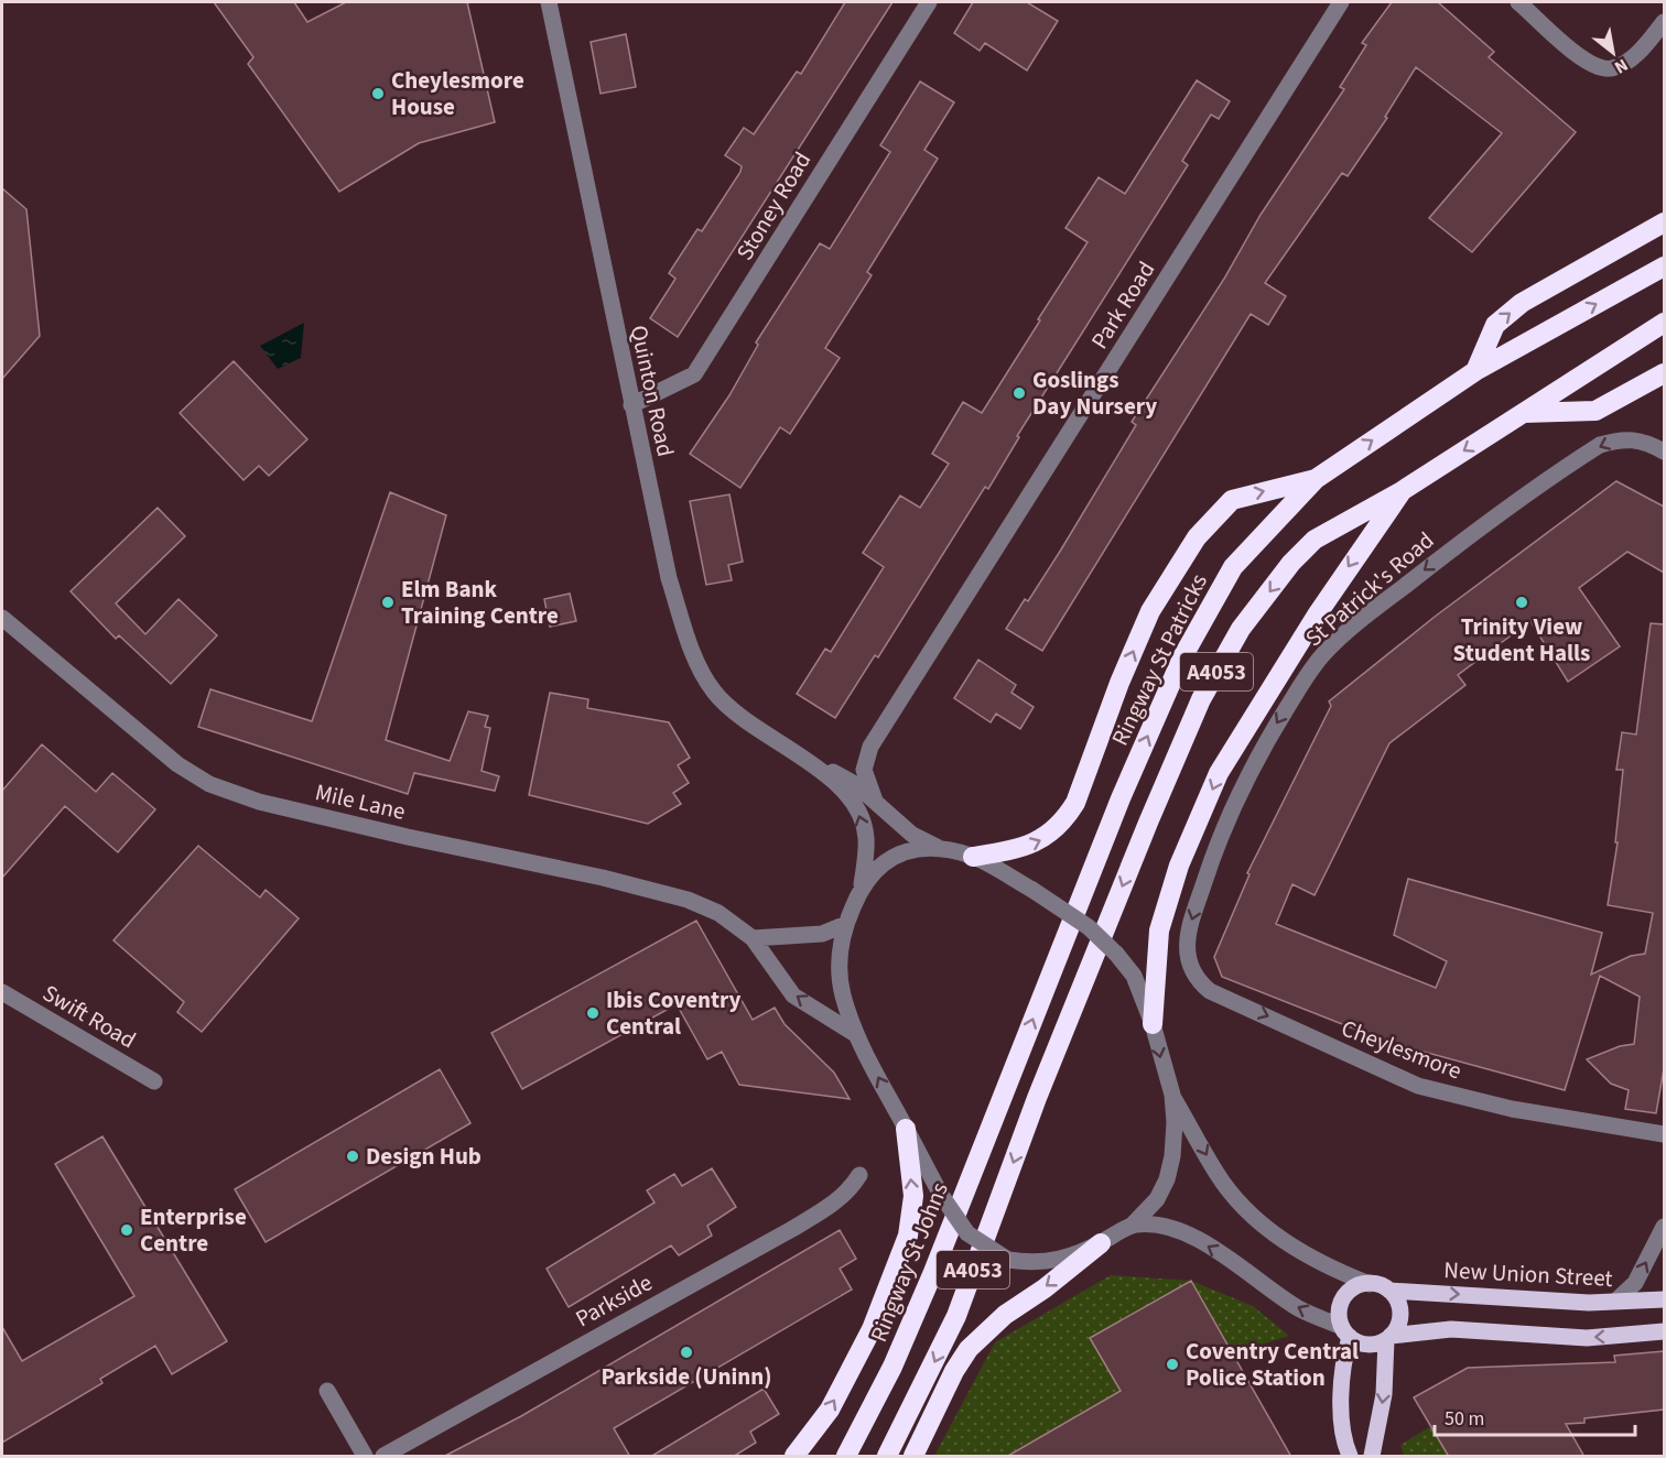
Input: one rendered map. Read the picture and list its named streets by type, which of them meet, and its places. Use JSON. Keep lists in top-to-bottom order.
{
  "streets": {
    "highway": ["Ringway St Patricks", "A4053", "Ringway St Johns"],
    "main road": ["New Union Street"],
    "street": [
      "Stoney Road",
      "Park Road",
      "Quinton Road",
      "St Patrick's Road",
      "Mile Lane",
      "Swift Road",
      "Cheylesmore",
      "Parkside"
    ]
  },
  "crossings": [
    ["Stoney Road", "Quinton Road"],
    ["Park Road", "Quinton Road"],
    ["St Patrick's Road", "Cheylesmore"],
    ["Ringway St Patricks", "Ringway St Johns"]
  ],
  "one_way": ["St Patrick's Road", "Cheylesmore"],
  "places": [
    "Cheylesmore House",
    "Goslings Day Nursery",
    "Elm Bank Training Centre",
    "Trinity View Student Halls",
    "Ibis Coventry Central",
    "Design Hub",
    "Enterprise Centre",
    "Parkside (Uninn)",
    "Coventry Central Police Station"
  ],
  "scale_bar": "50 m",
  "north": "bottom right"
}
